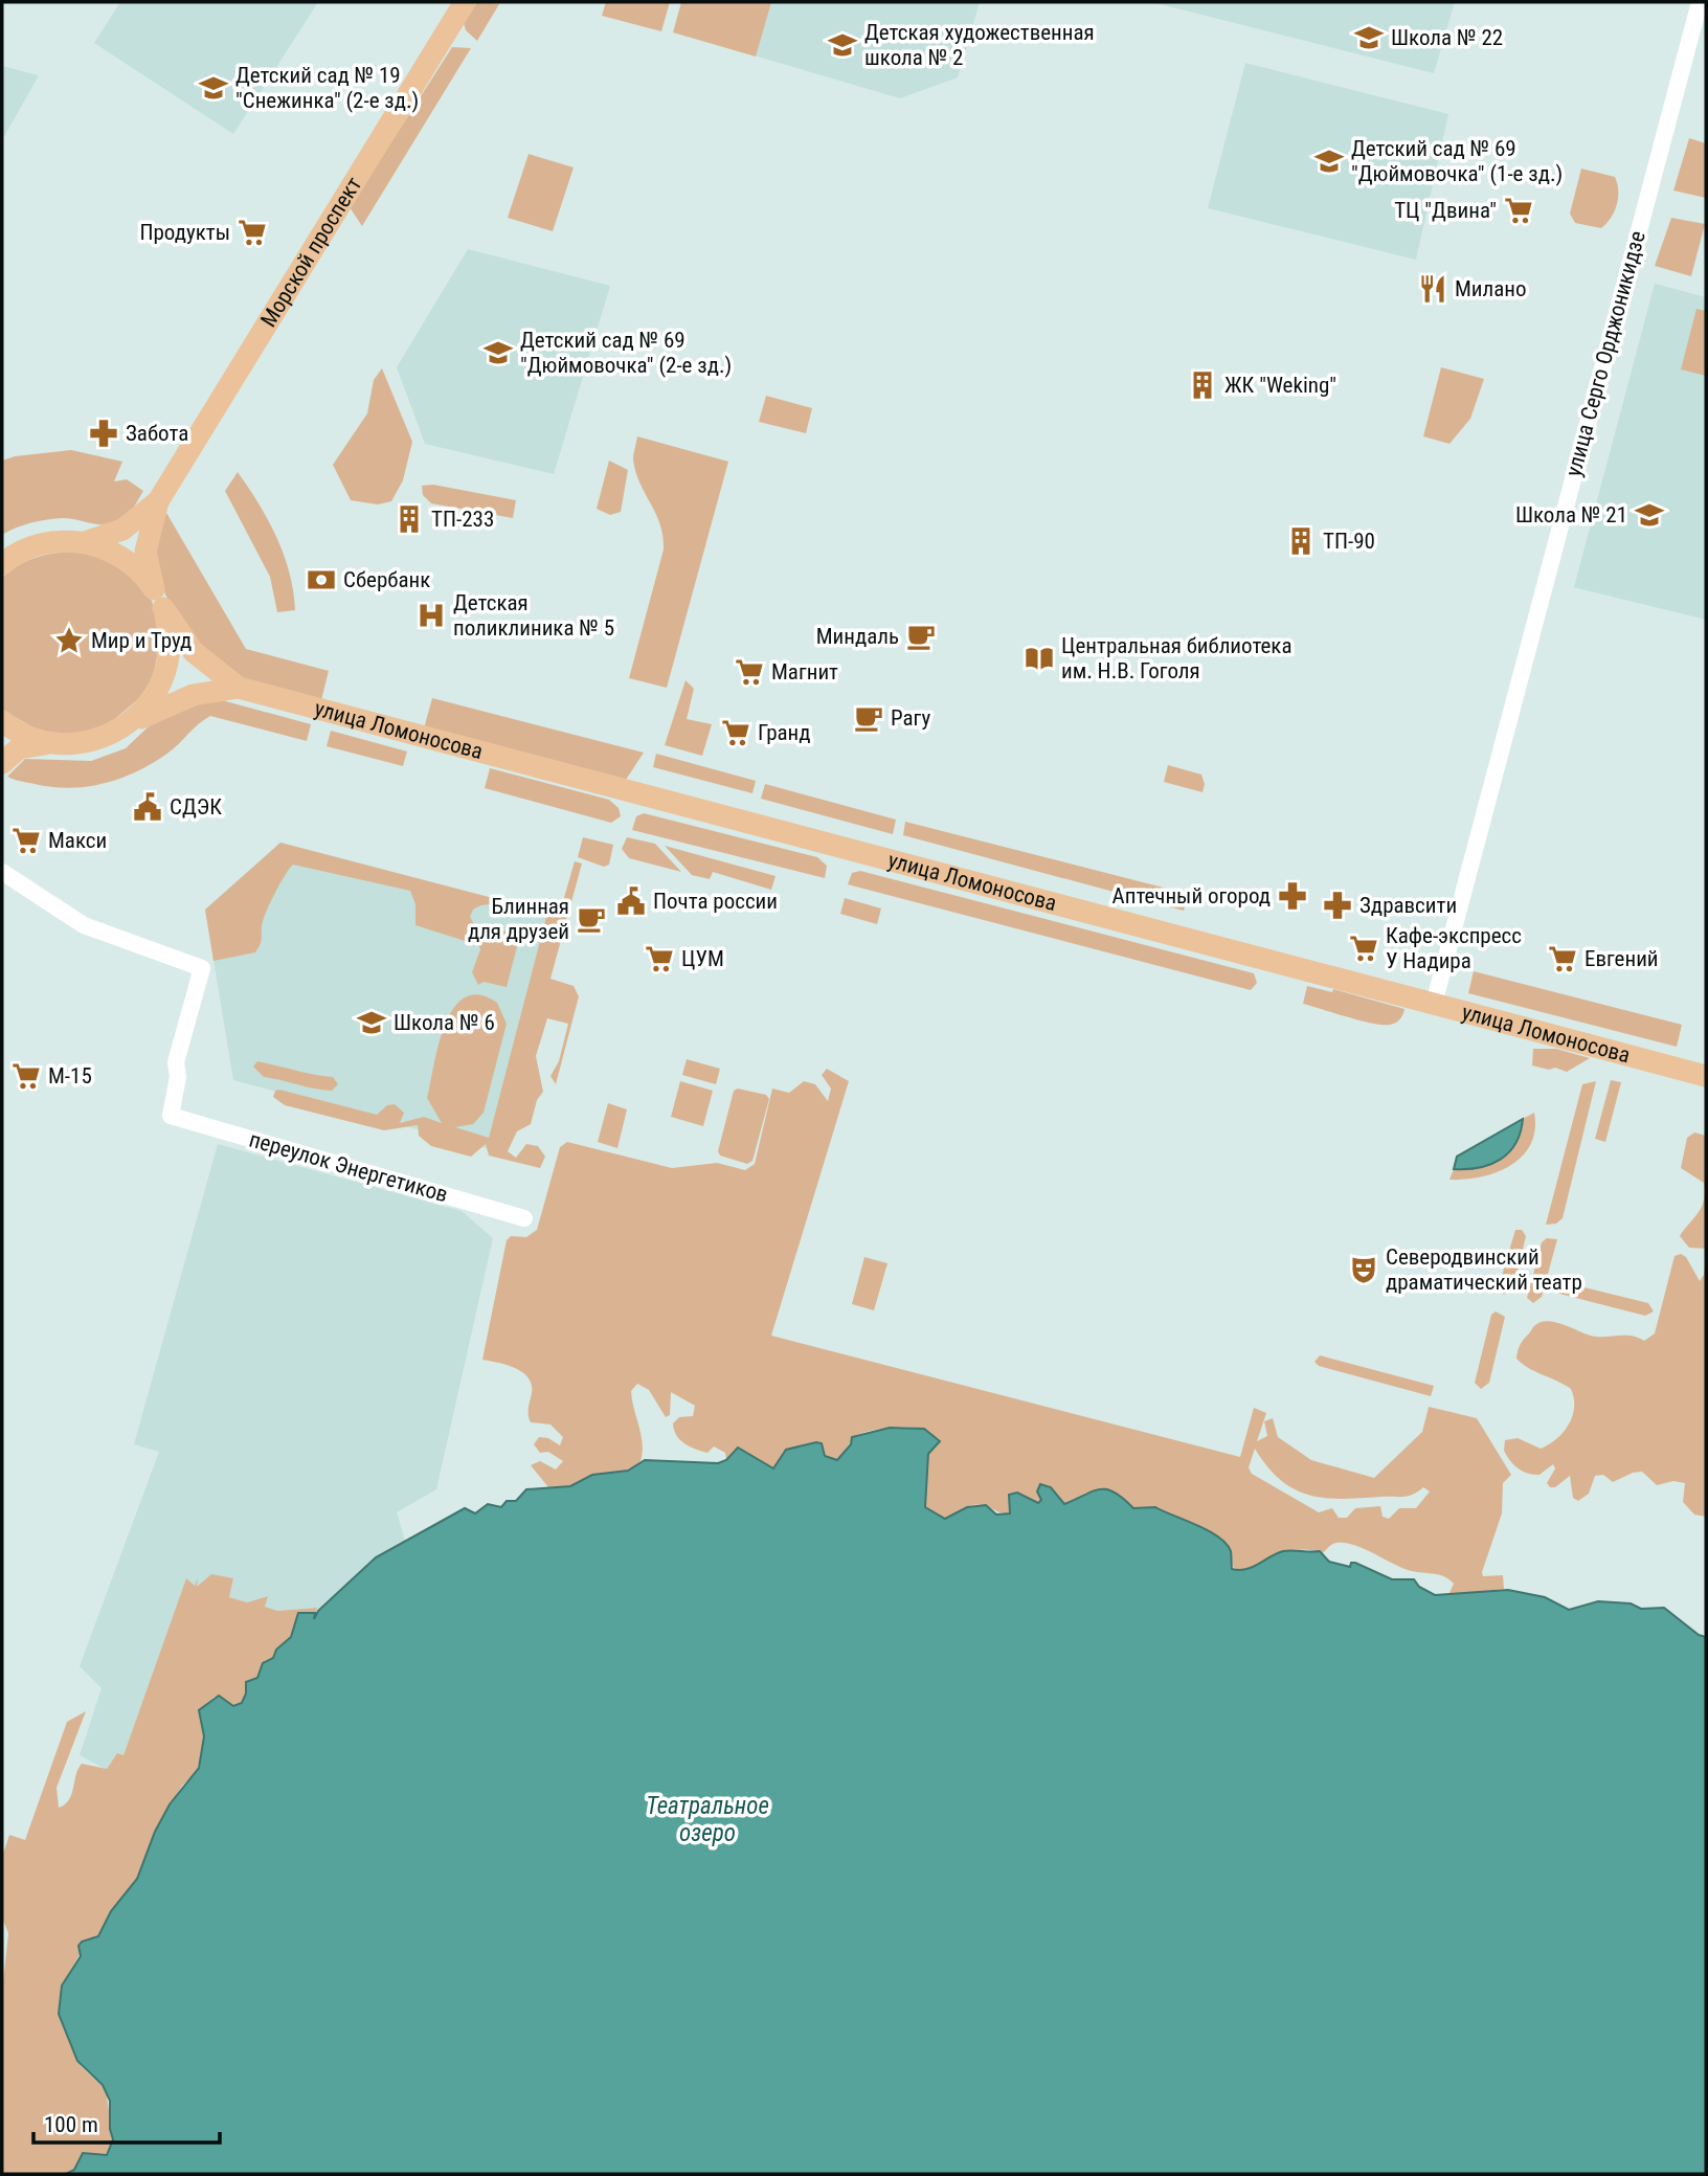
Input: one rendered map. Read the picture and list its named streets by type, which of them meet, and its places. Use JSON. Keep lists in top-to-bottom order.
{
  "streets": {
    "main road": ["Морской проспект", "улица Ломоносова"],
    "street": ["улица Серго Орджоникидзе", "переулок Энергетиков"]
  },
  "crossings": [
    ["улица Серго Орджоникидзе", "улица Ломоносова"]
  ],
  "water": ["Театральное озеро"],
  "places": {
    "school or university": [
      "Школа № 22",
      "Детская художественная школа № 2",
      "Детский сад № 19 \"Снежинка\" (2-е зд.)",
      "Детский сад № 69 \"Дюймовочка\" (1-е зд.)",
      "Детский сад № 69 \"Дюймовочка\" (2-е зд.)",
      "Школа № 21",
      "Школа № 6"
    ],
    "supermarket": [
      "ТЦ \"Двина\"",
      "Продукты",
      "Магнит",
      "Гранд",
      "Макси",
      "Кафе-экспресс У Надира",
      "ЦУМ",
      "Евгений",
      "М-15"
    ],
    "restaurant": ["Милано"],
    "building": ["ЖК \"Weking\"", "ТП-233", "ТП-90"],
    "pharmacy": ["Забота", "Аптечный огород", "Здравсити"],
    "bank": ["Сбербанк"],
    "hospital": ["Детская поликлиника № 5"],
    "cafe": ["Миндаль", "Рагу", "Блинная для друзей"],
    "place": ["Мир и Труд"],
    "library": ["Центральная библиотека им. Н.В. Гоголя"],
    "public building": ["СДЭК", "Почта россии"],
    "theatre": ["Северодвинский драматический театр"]
  },
  "scale_bar": "100 m"
}
